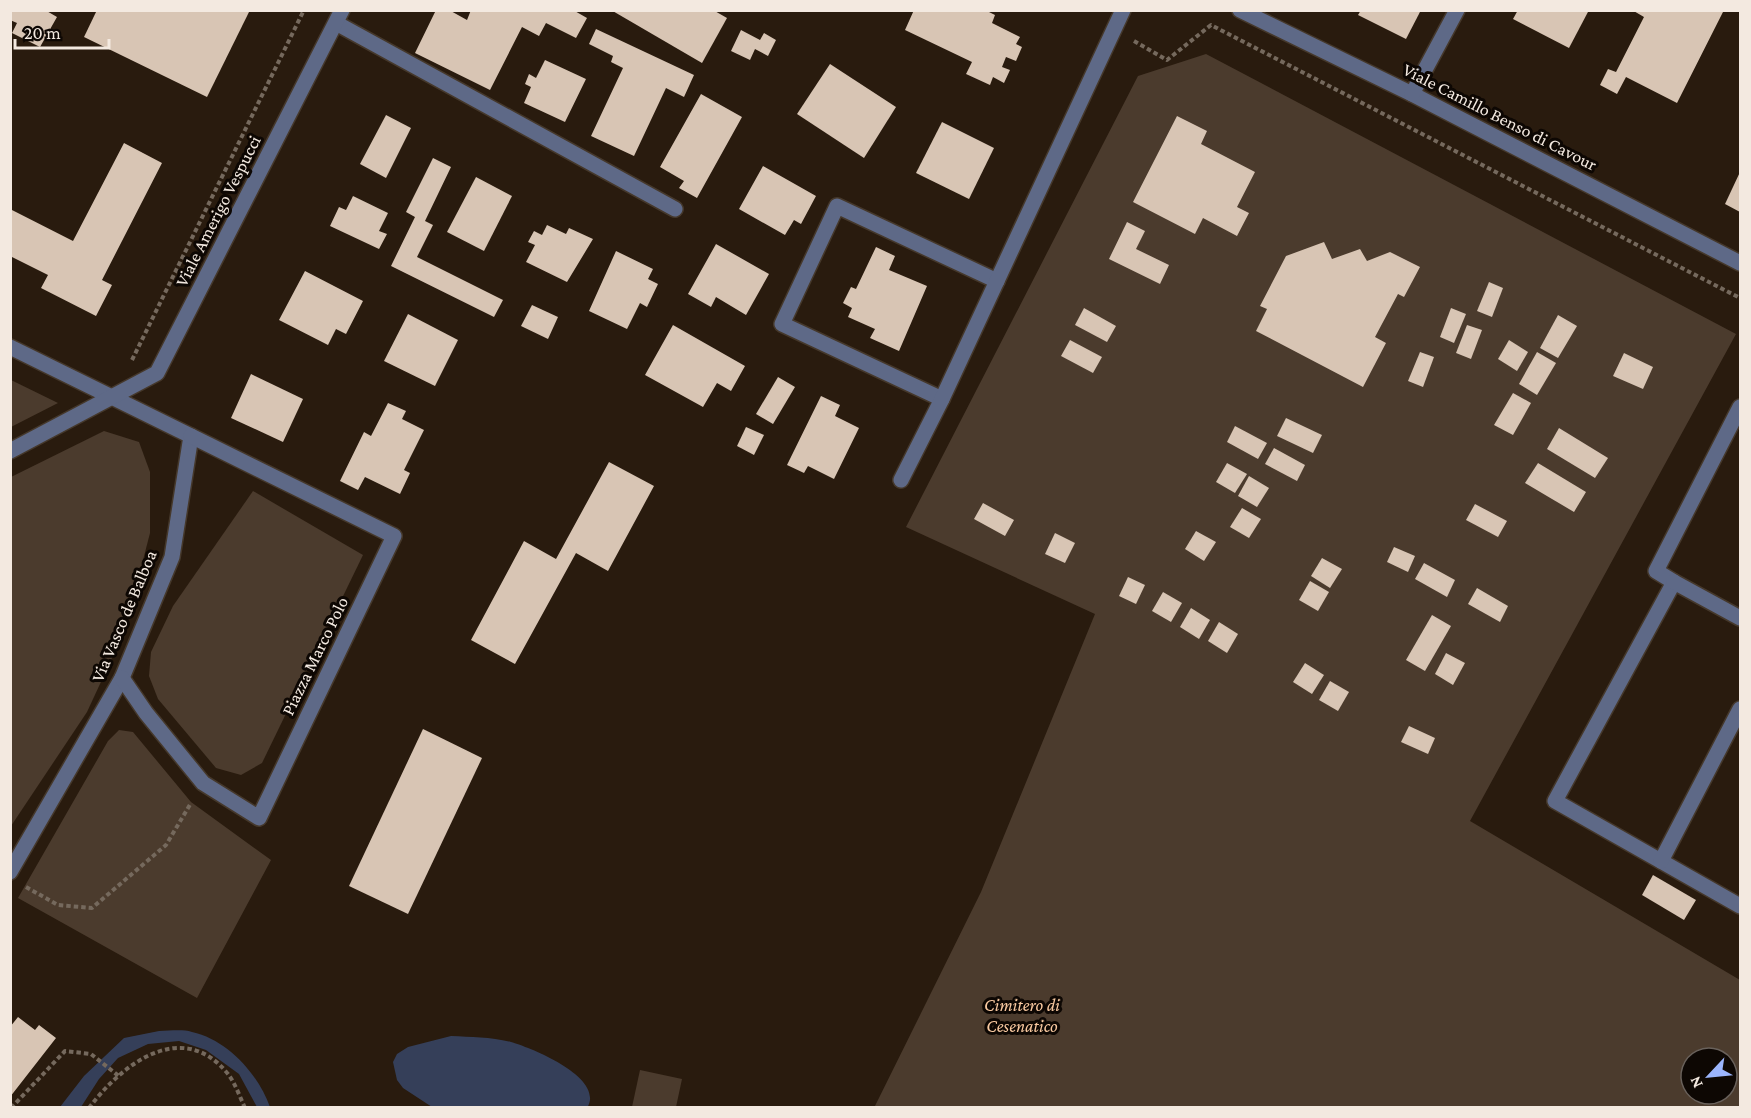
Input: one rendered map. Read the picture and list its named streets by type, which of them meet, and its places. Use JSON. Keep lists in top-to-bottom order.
{
  "streets": {
    "street": [
      "Viale Camillo Benso di Cavour",
      "Viale Amerigo Vespucci",
      "Via Vasco de Balboa",
      "Piazza Marco Polo"
    ]
  },
  "crossings": [
    ["Via Vasco de Balboa", "Piazza Marco Polo"]
  ],
  "parks": ["Cimitero di Cesenatico"],
  "scale_bar": "20 m",
  "north": "bottom left"
}
